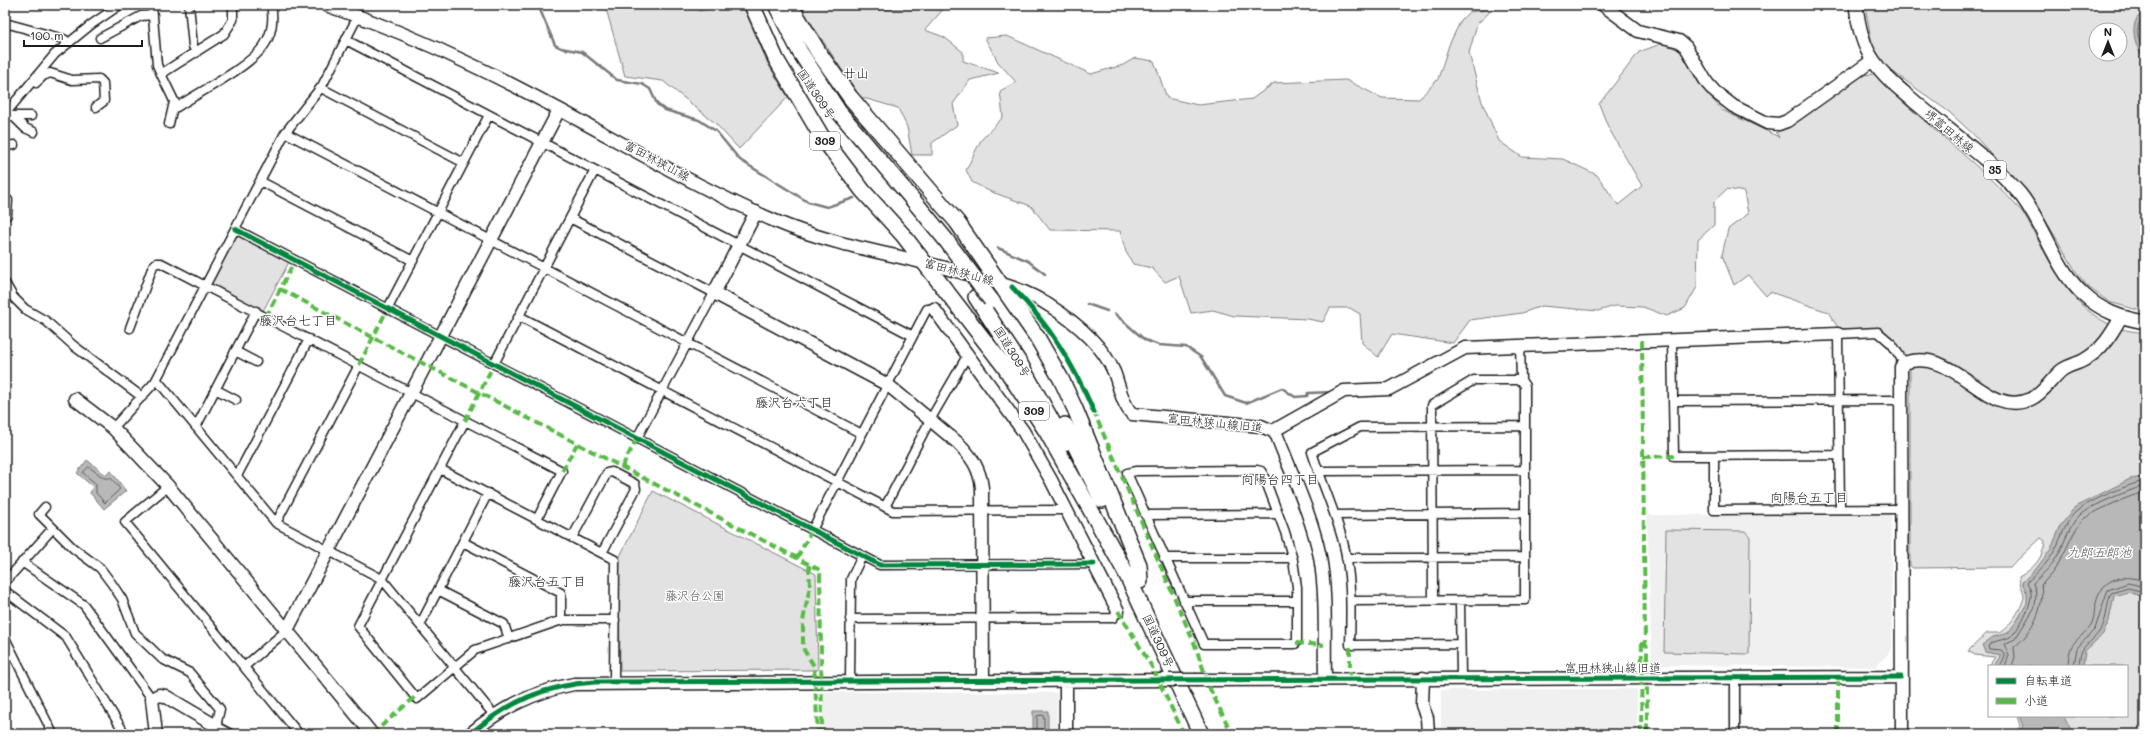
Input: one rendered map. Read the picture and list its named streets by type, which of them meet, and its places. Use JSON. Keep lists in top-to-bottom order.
{
  "streets": {
    "highway": ["国道309号", "309"],
    "main road": ["堺富田林線", "35"],
    "street": ["富田林狭山線", "富田林狭山線旧道"]
  },
  "crossings": [
    ["国道309号", "309"],
    ["309", "富田林狭山線"],
    ["309", "富田林狭山線旧道"],
    ["富田林狭山線", "富田林狭山線旧道"]
  ],
  "districts": [
    "廿山",
    "藤沢台七丁目",
    "藤沢台六丁目",
    "向陽台四丁目",
    "向陽台五丁目",
    "藤沢台五丁目"
  ],
  "water": ["九郎五郎池"],
  "parks": ["藤沢台公園"],
  "legend": ["自転車道", "小道"],
  "scale_bar": "100 m",
  "north": "top"
}
